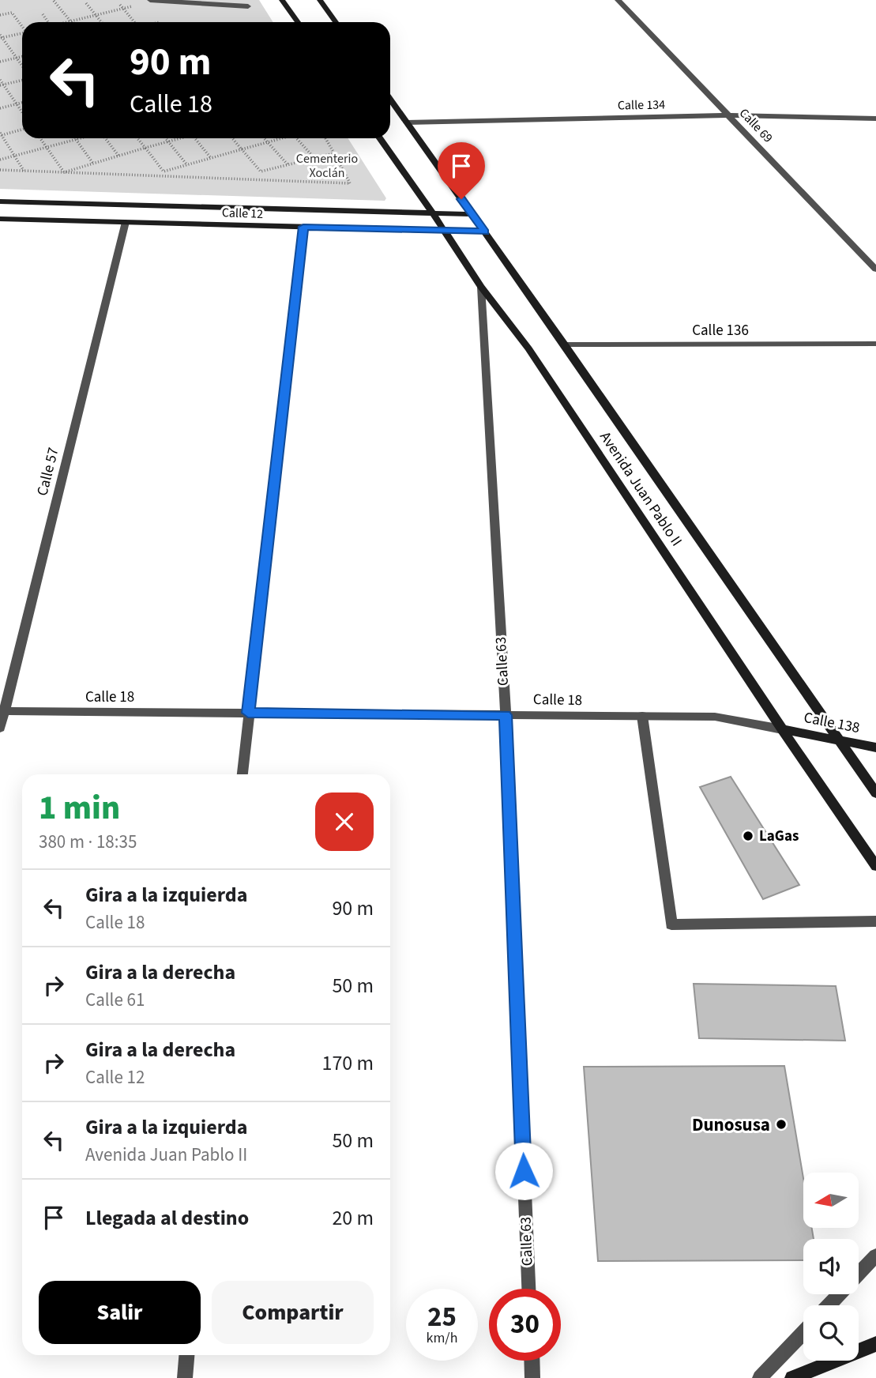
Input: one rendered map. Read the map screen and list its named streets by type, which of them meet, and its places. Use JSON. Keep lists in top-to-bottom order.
{
  "streets": {
    "main road": ["Calle 12", "Avenida Juan Pablo II", "Calle 138"],
    "street": [
      "Calle 134",
      "Calle 69",
      "Calle 136",
      "Calle 57",
      "Calle 63",
      "Calle 18"
    ]
  },
  "crossings": [
    ["Calle 134", "Calle 69"],
    ["Calle 134", "Avenida Juan Pablo II"],
    ["Calle 12", "Calle 57"],
    ["Calle 12", "Avenida Juan Pablo II"],
    ["Calle 136", "Avenida Juan Pablo II"],
    ["Calle 57", "Calle 18"],
    ["Avenida Juan Pablo II", "Calle 63"],
    ["Avenida Juan Pablo II", "Calle 18"],
    ["Avenida Juan Pablo II", "Calle 138"],
    ["Calle 63", "Calle 18"],
    ["Calle 18", "Calle 138"]
  ],
  "parks": ["Cementerio Xoclán"],
  "places": ["LaGas", "Dunosusa"],
  "north": "left",
  "page": {
    "turn": ["90 m", "Calle 18"],
    "heading": ["1 min", "380 m · 18:35"],
    "list": [
      {
        "name": "Gira a la izquierda",
        "note": "Calle 18",
        "value": "90 m"
      },
      {
        "name": "Gira a la derecha",
        "note": "Calle 61",
        "value": "50 m"
      },
      {
        "name": "Gira a la derecha",
        "note": "Calle 12",
        "value": "170 m"
      },
      {
        "name": "Gira a la izquierda",
        "note": "Avenida Juan Pablo II",
        "value": "50 m"
      },
      {
        "name": "Llegada al destino",
        "value": "20 m"
      }
    ],
    "buttons": ["Salir", "Compartir"],
    "speed": "25 km/h",
    "limit": "30"
  }
}
